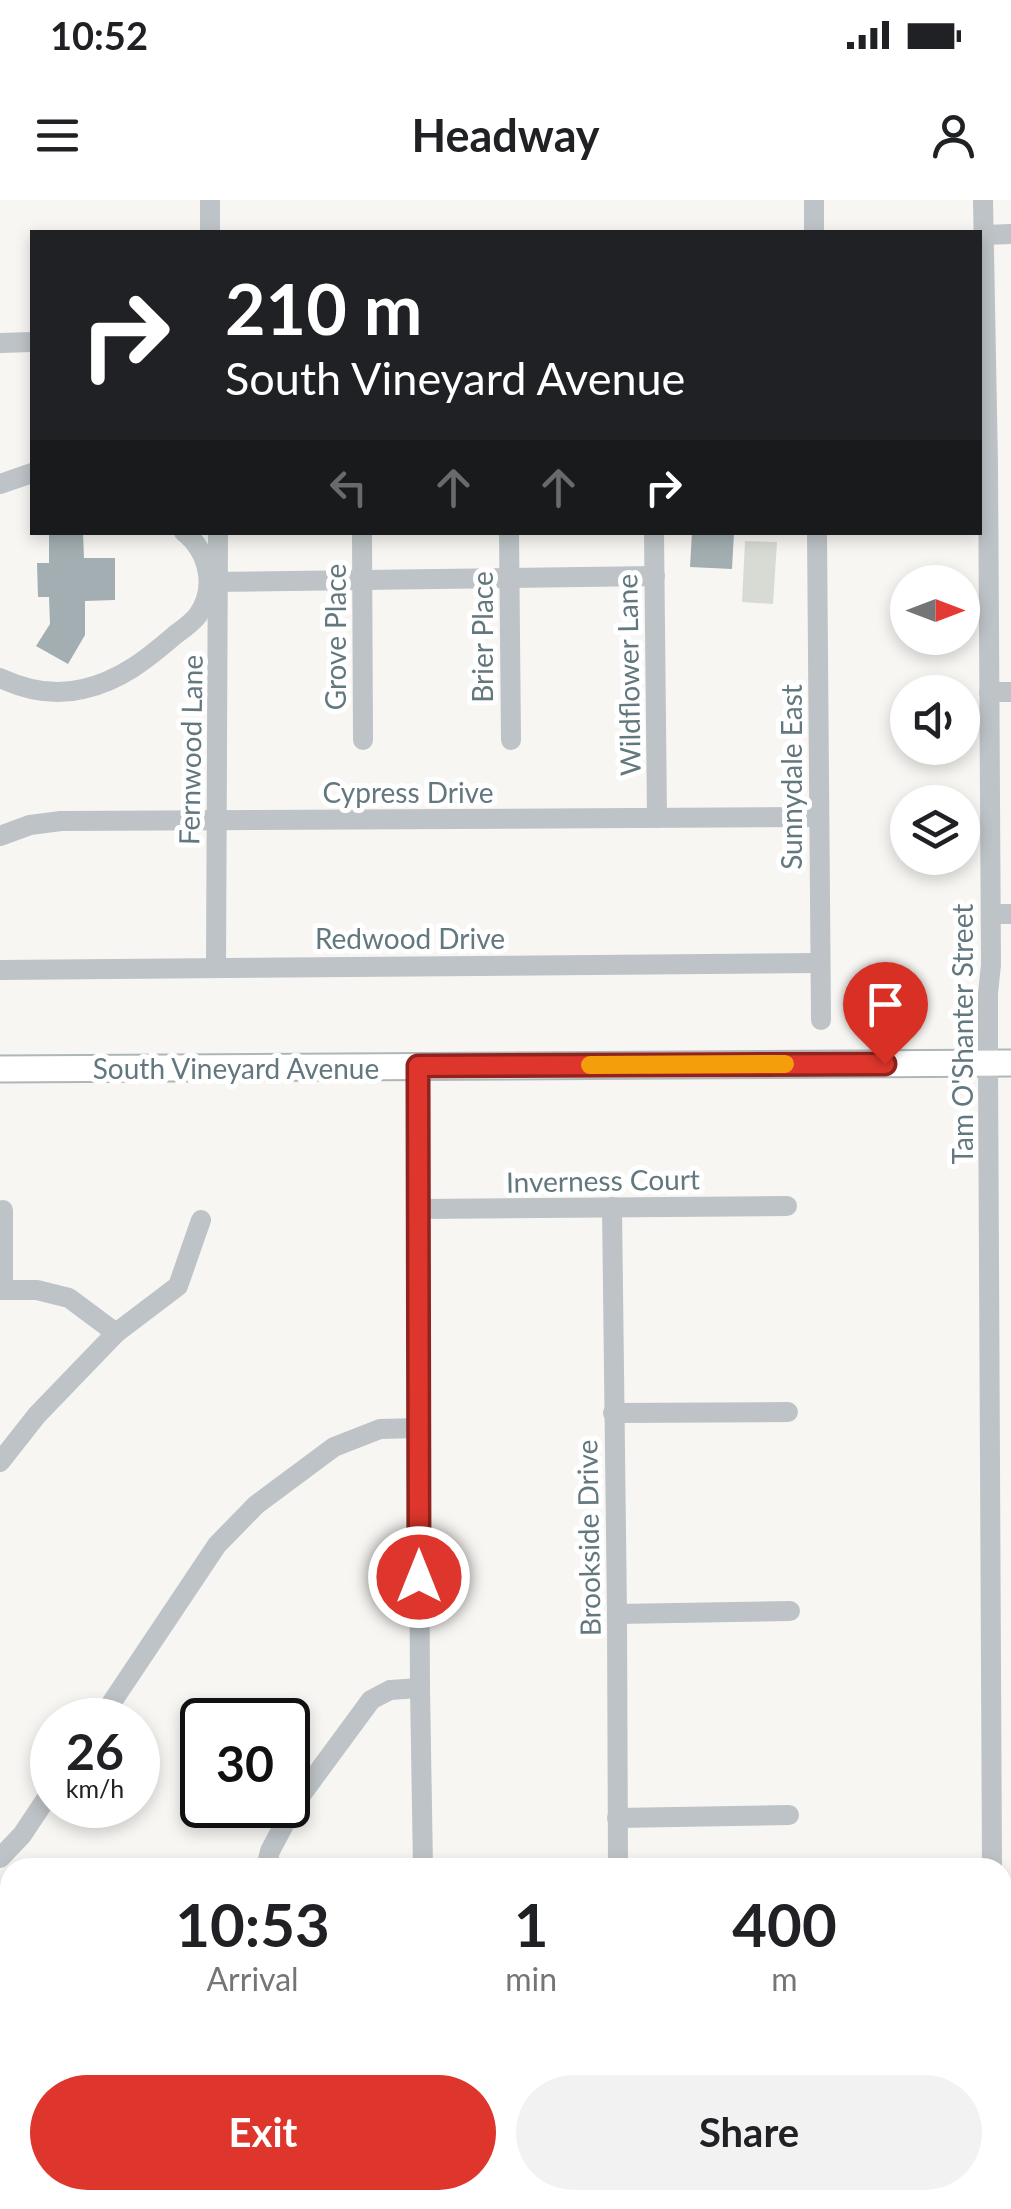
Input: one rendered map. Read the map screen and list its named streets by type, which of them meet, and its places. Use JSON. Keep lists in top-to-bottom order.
{
  "streets": {
    "main road": ["South Vineyard Avenue"],
    "street": [
      "Grove Place",
      "Brier Place",
      "Wildflower Lane",
      "Fernwood Lane",
      "Sunnydale East",
      "Cypress Drive",
      "Redwood Drive",
      "Tam O'Shanter Street",
      "Inverness Court",
      "Brookside Drive"
    ]
  },
  "crossings": [
    ["Wildflower Lane", "Cypress Drive"],
    ["Fernwood Lane", "Cypress Drive"],
    ["Fernwood Lane", "Redwood Drive"],
    ["Sunnydale East", "Cypress Drive"],
    ["Sunnydale East", "Redwood Drive"],
    ["Tam O'Shanter Street", "South Vineyard Avenue"],
    ["Inverness Court", "Brookside Drive"]
  ],
  "north": "right",
  "page": {
    "status": "10:52",
    "header": "Headway",
    "turn": ["210 m", "South Vineyard Avenue"],
    "speed": "26 km/h",
    "limit": "30",
    "eta": [
      "10:53",
      "Arrival",
      "1",
      "min",
      "400",
      "m"
    ],
    "buttons": ["Exit", "Share"]
  }
}
